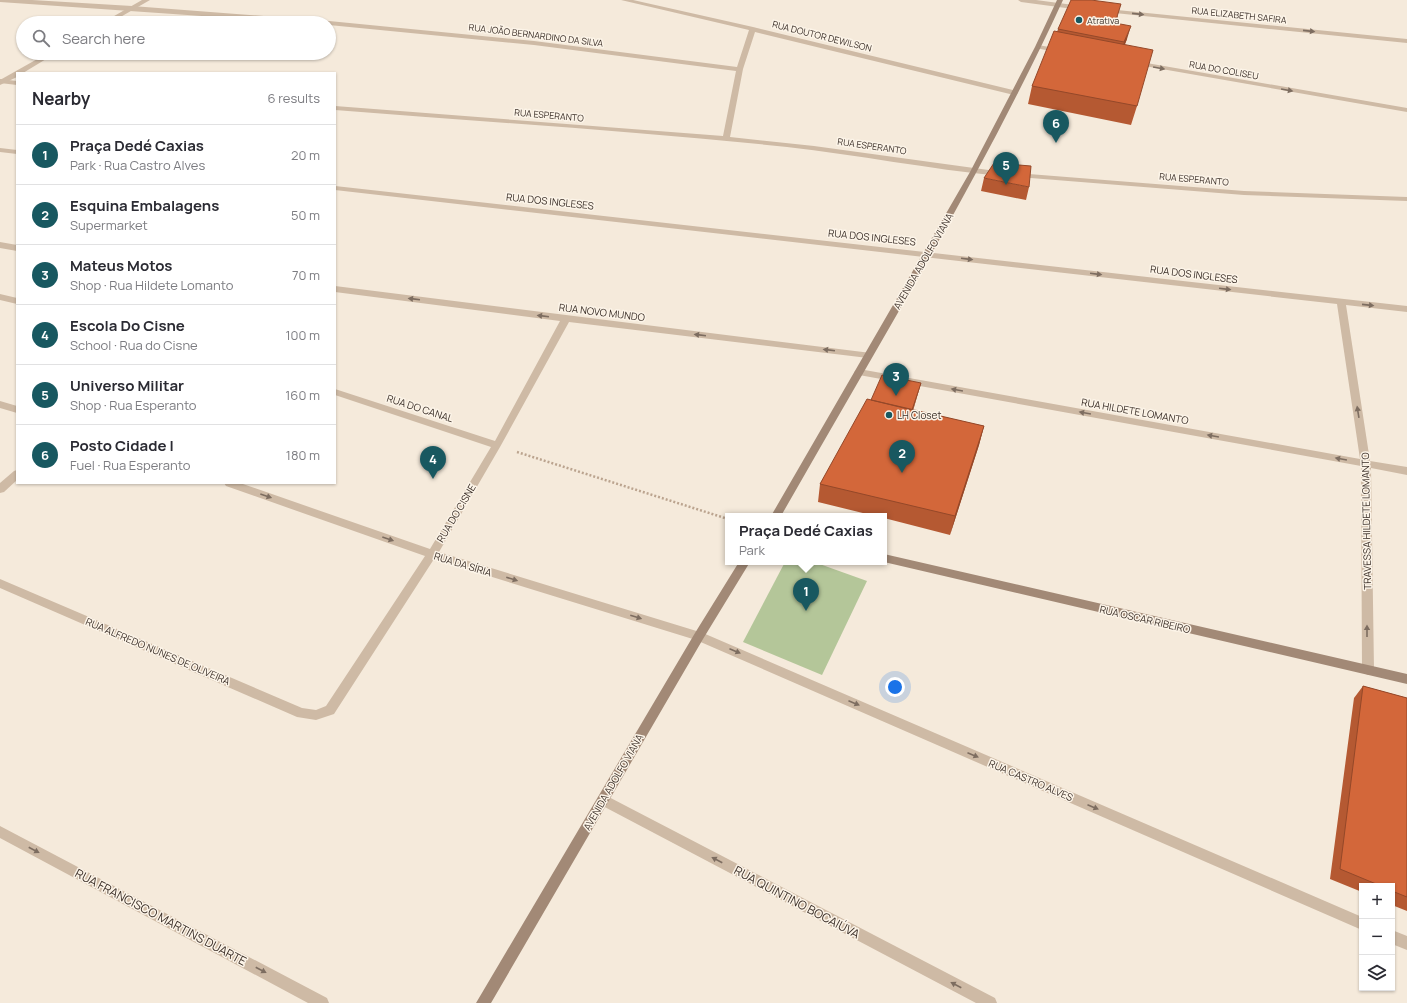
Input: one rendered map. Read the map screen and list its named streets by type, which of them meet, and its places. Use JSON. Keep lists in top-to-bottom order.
{
  "streets": {
    "main road": ["AVENIDA ADOLFO VIANA", "RUA OSCAR RIBEIRO"],
    "street": [
      "RUA ELIZABETH SAFIRA",
      "RUA JOÃO BERNARDINO DA SILVA",
      "RUA DOUTOR DEWILSON",
      "RUA DO COLISEU",
      "RUA ESPERANTO",
      "RUA DOS INGLESES",
      "RUA NOVO MUNDO",
      "RUA DO CANAL",
      "RUA HILDETE LOMANTO",
      "RUA DO CISNE",
      "TRAVESSA HILDETE LOMANTO",
      "RUA DA SÍRIA",
      "RUA ALFREDO NUNES DE OLIVEIRA",
      "RUA CASTRO ALVES",
      "RUA QUINTINO BOCAIÚVA",
      "RUA FRANCISCO MARTINS DUARTE"
    ]
  },
  "crossings": [
    ["RUA DOUTOR DEWILSON", "AVENIDA ADOLFO VIANA"],
    ["RUA ESPERANTO", "AVENIDA ADOLFO VIANA"],
    ["RUA DOS INGLESES", "AVENIDA ADOLFO VIANA"],
    ["RUA DOS INGLESES", "TRAVESSA HILDETE LOMANTO"],
    ["AVENIDA ADOLFO VIANA", "RUA NOVO MUNDO"],
    ["AVENIDA ADOLFO VIANA", "RUA HILDETE LOMANTO"],
    ["AVENIDA ADOLFO VIANA", "RUA DA SÍRIA"],
    ["AVENIDA ADOLFO VIANA", "RUA CASTRO ALVES"],
    ["AVENIDA ADOLFO VIANA", "RUA QUINTINO BOCAIÚVA"],
    ["RUA NOVO MUNDO", "RUA DO CISNE"],
    ["RUA DO CANAL", "RUA DO CISNE"],
    ["RUA HILDETE LOMANTO", "TRAVESSA HILDETE LOMANTO"],
    ["RUA DO CISNE", "RUA DA SÍRIA"],
    ["RUA DO CISNE", "RUA ALFREDO NUNES DE OLIVEIRA"],
    ["TRAVESSA HILDETE LOMANTO", "RUA OSCAR RIBEIRO"],
    ["RUA DA SÍRIA", "RUA CASTRO ALVES"]
  ],
  "one_way": [
    "RUA ELIZABETH SAFIRA",
    "RUA DO COLISEU",
    "RUA DOS INGLESES",
    "RUA NOVO MUNDO",
    "RUA HILDETE LOMANTO",
    "TRAVESSA HILDETE LOMANTO",
    "RUA DA SÍRIA",
    "RUA CASTRO ALVES",
    "RUA QUINTINO BOCAIÚVA",
    "RUA FRANCISCO MARTINS DUARTE"
  ],
  "places": ["Atrativa", "LH Closet"],
  "page": {
    "search": "Search here",
    "heading": ["Nearby", "6 results"],
    "pins": [
      "6",
      "5",
      "3",
      "2",
      "4",
      "1"
    ],
    "list": [
      {
        "mark": "1",
        "name": "Praça Dedé Caxias",
        "note": "Park · Rua Castro Alves",
        "value": "20 m"
      },
      {
        "mark": "2",
        "name": "Esquina Embalagens",
        "note": "Supermarket",
        "value": "50 m"
      },
      {
        "mark": "3",
        "name": "Mateus Motos",
        "note": "Shop · Rua Hildete Lomanto",
        "value": "70 m"
      },
      {
        "mark": "4",
        "name": "Escola Do Cisne",
        "note": "School · Rua do Cisne",
        "value": "100 m"
      },
      {
        "mark": "5",
        "name": "Universo Militar",
        "note": "Shop · Rua Esperanto",
        "value": "160 m"
      },
      {
        "mark": "6",
        "name": "Posto Cidade I",
        "note": "Fuel · Rua Esperanto",
        "value": "180 m"
      }
    ],
    "popup": ["Praça Dedé Caxias", "Park"],
    "map_buttons": ["+", "−"]
  }
}
